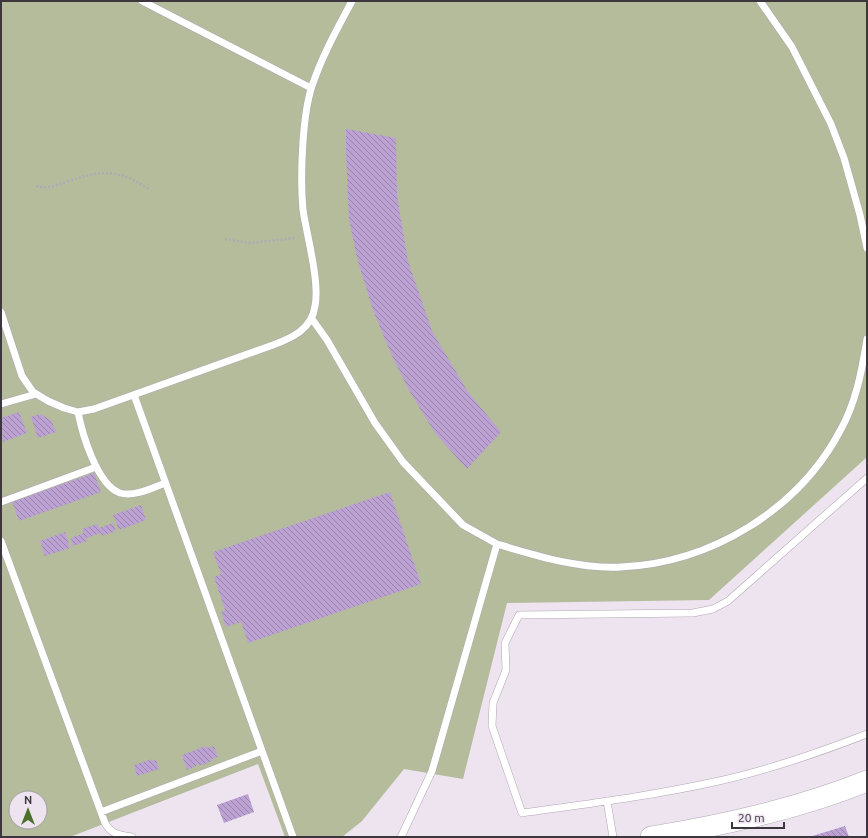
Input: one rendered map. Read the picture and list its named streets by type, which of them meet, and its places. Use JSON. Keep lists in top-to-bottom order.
{
  "scale_bar": "20 m",
  "north": "top"
}
